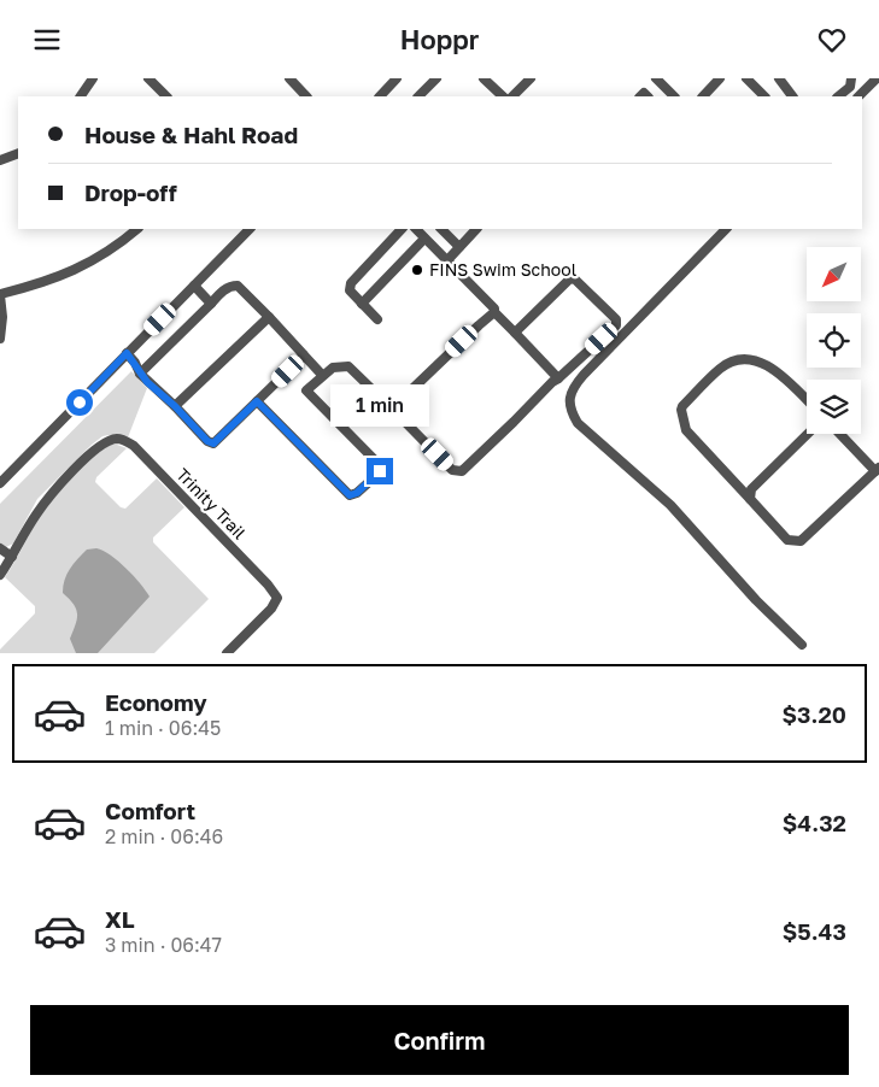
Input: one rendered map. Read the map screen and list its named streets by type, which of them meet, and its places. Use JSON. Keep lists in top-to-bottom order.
{
  "streets": {
    "street": ["Trinity Trail"]
  },
  "places": ["FINS Swim School"],
  "north": "bottom left",
  "page": {
    "header": "Hoppr",
    "banner": ["House & Hahl Road", "Drop-off"],
    "bubble": "1 min",
    "list": [
      {
        "name": "Economy",
        "note": "1 min · 06:45",
        "value": "$3.20"
      },
      {
        "name": "Comfort",
        "note": "2 min · 06:46",
        "value": "$4.32"
      },
      {
        "name": "XL",
        "note": "3 min · 06:47",
        "value": "$5.43"
      }
    ],
    "buttons": "Confirm"
  }
}
